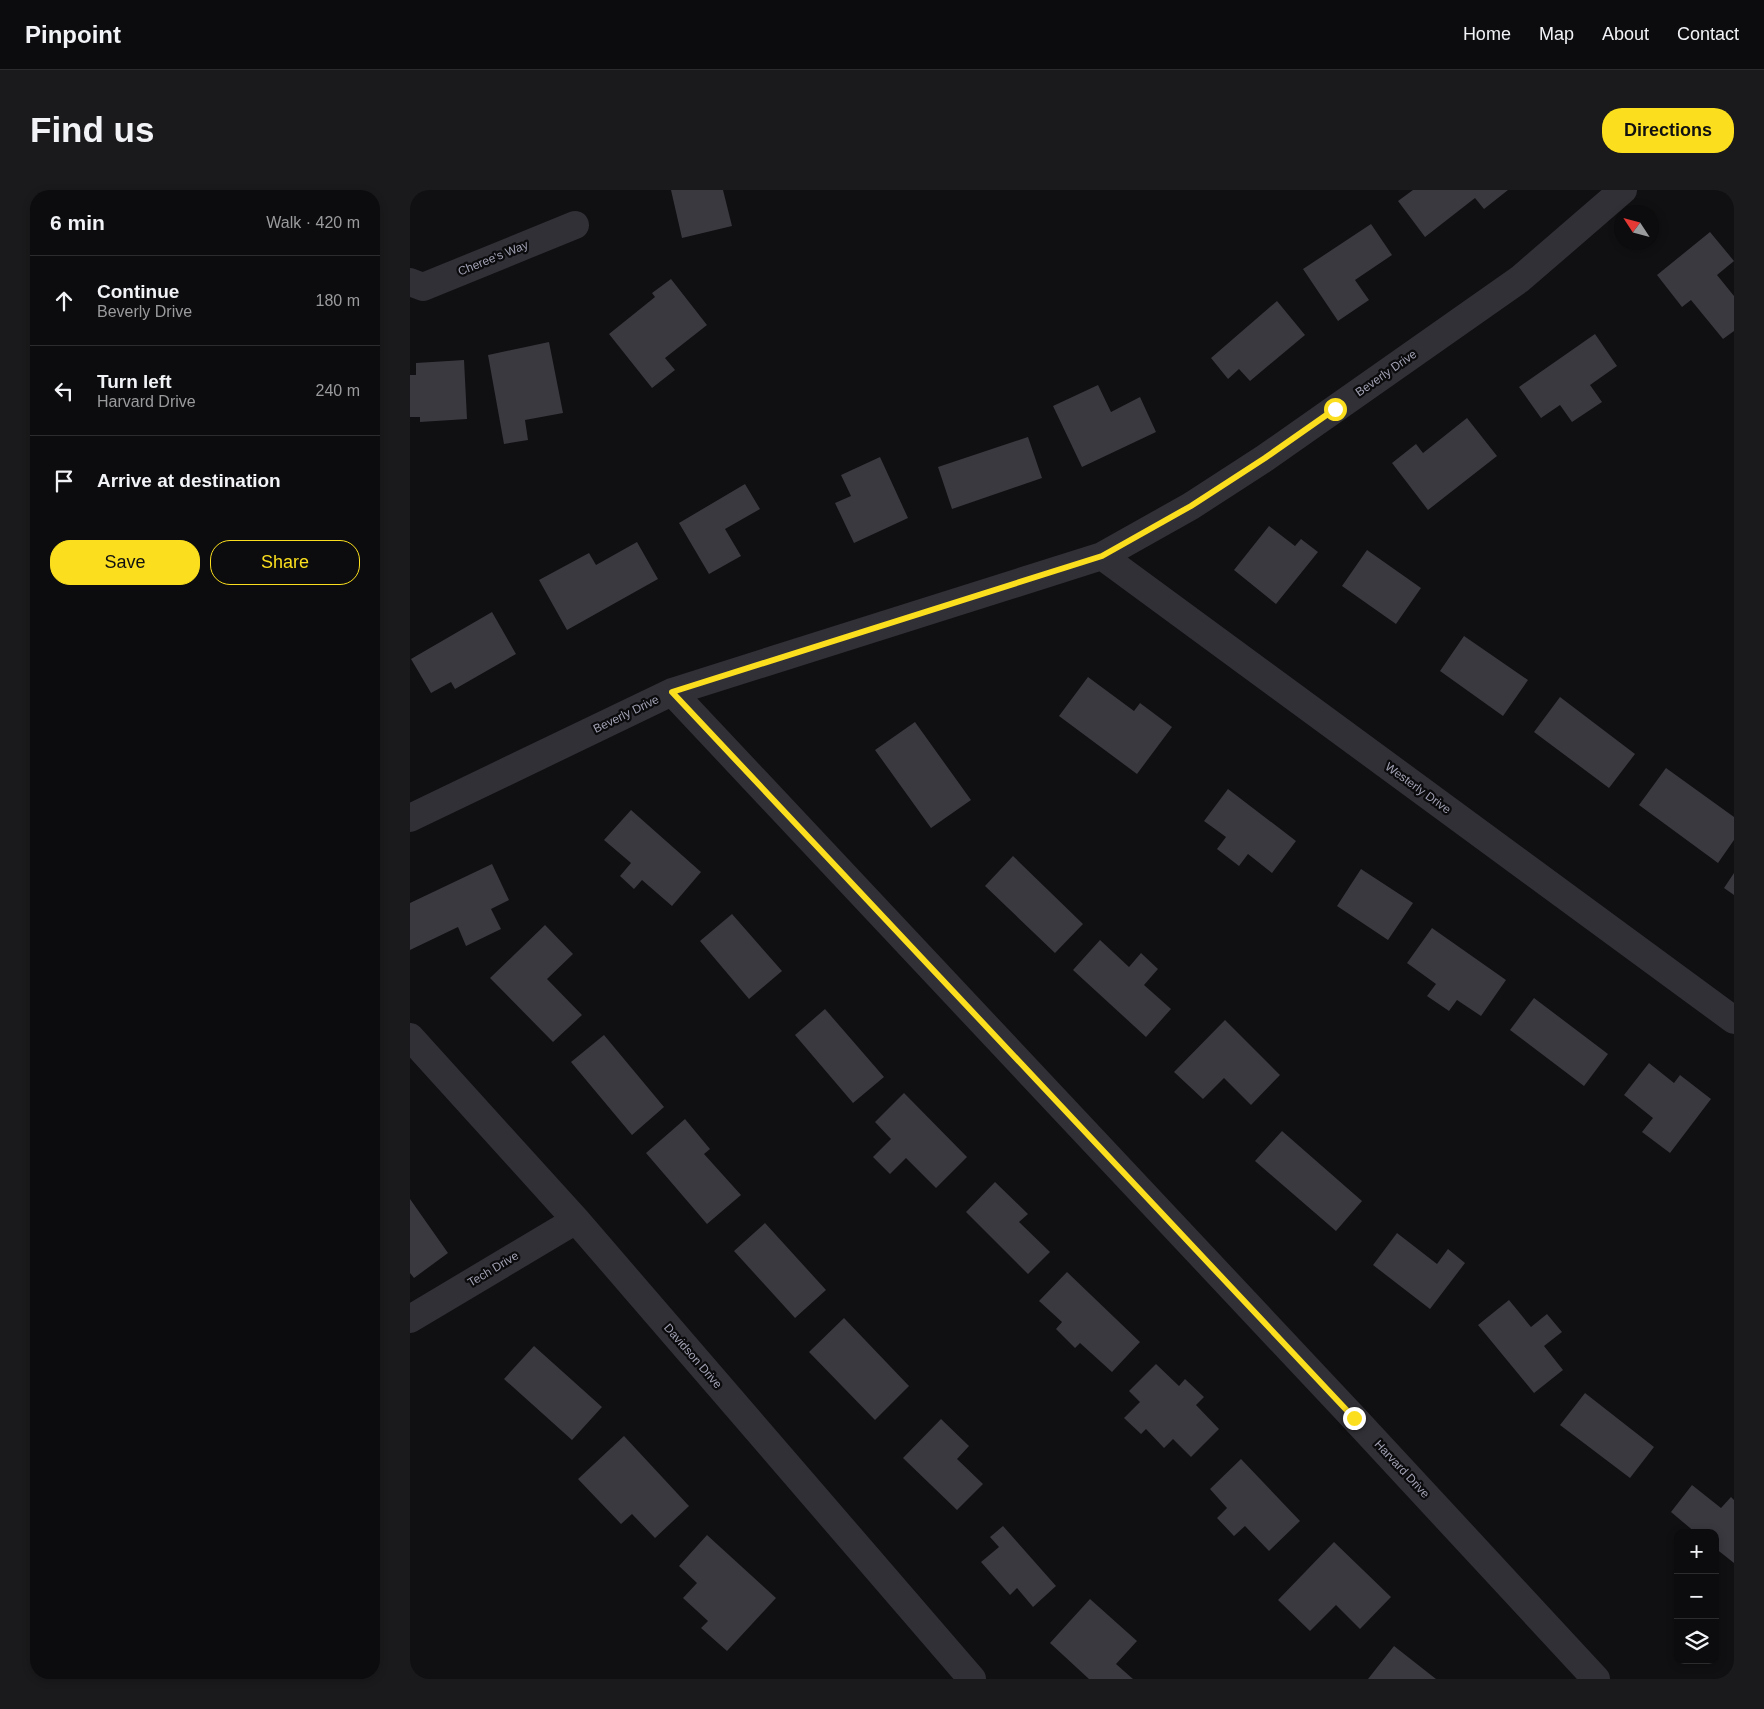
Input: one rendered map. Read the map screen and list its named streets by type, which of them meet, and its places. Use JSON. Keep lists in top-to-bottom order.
{
  "streets": {
    "street": [
      "Cheree's Way",
      "Beverly Drive",
      "Westerly Drive",
      "Tech Drive",
      "Davidson Drive",
      "Harvard Drive"
    ]
  },
  "crossings": [
    ["Beverly Drive", "Westerly Drive"],
    ["Beverly Drive", "Harvard Drive"],
    ["Tech Drive", "Davidson Drive"]
  ],
  "north": "top left",
  "page": {
    "header": "Pinpoint",
    "nav": [
      "Home",
      "Map",
      "About",
      "Contact"
    ],
    "buttons": [
      "Directions",
      ["Save", "Share"]
    ],
    "title": "Find us",
    "heading": ["6 min", "Walk · 420 m"],
    "list": [
      ["Continue", "Beverly Drive", "180 m"],
      ["Turn left", "Harvard Drive", "240 m"],
      "Arrive at destination"
    ],
    "map_buttons": ["+", "−"]
  }
}
